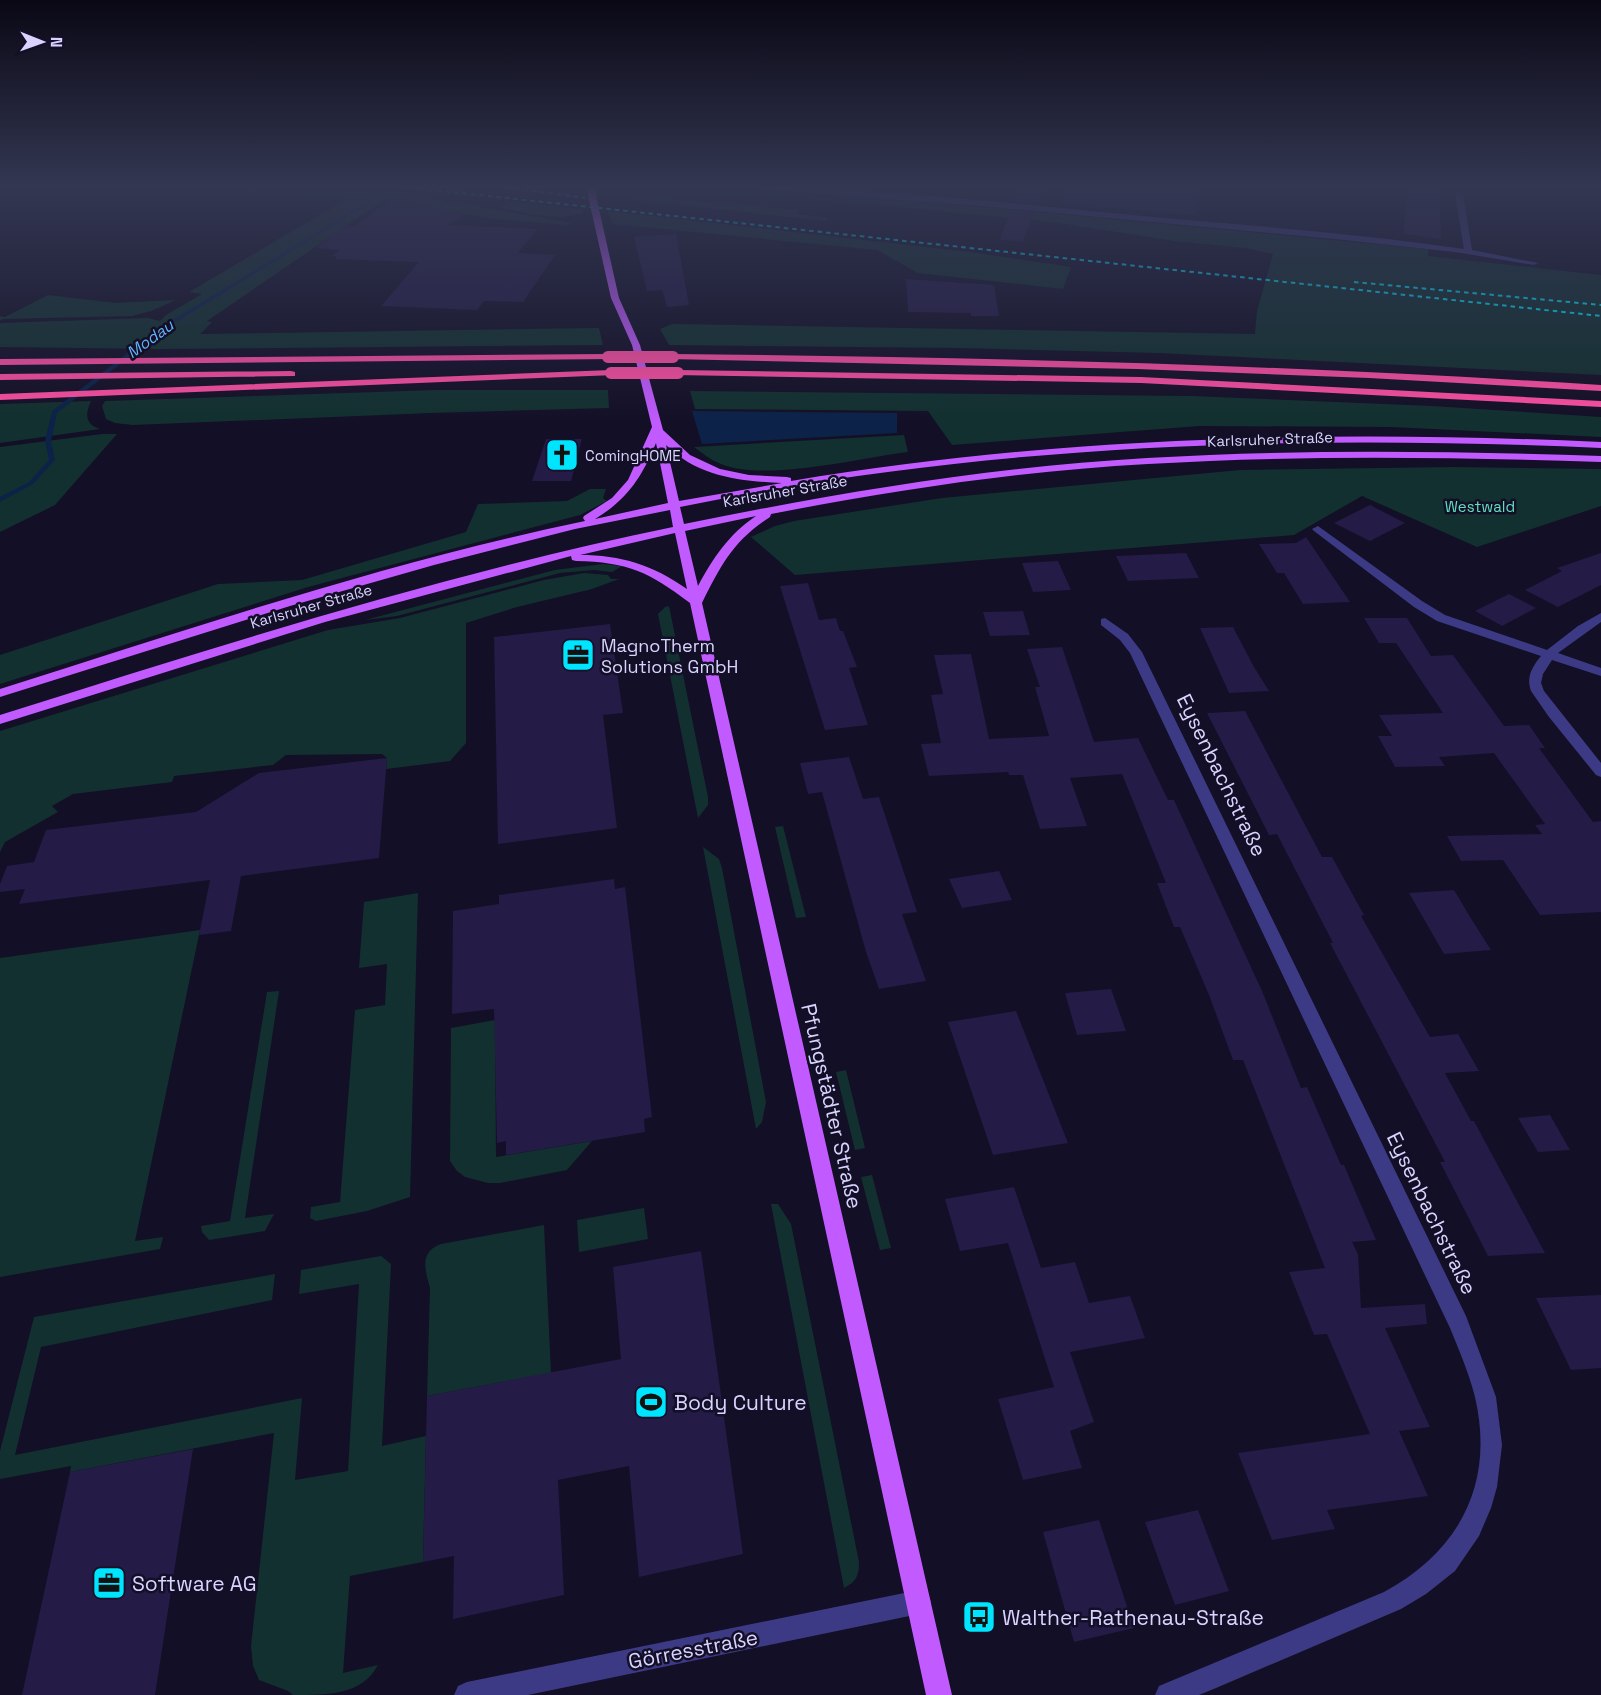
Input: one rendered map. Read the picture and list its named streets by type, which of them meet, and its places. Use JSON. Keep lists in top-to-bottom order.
{
  "streets": {
    "main road": ["Karlsruher Straße", "Pfungstädter Straße"],
    "street": ["Eysenbachstraße", "Görresstraße"]
  },
  "crossings": [
    ["Karlsruher Straße", "Pfungstädter Straße"],
    ["Pfungstädter Straße", "Görresstraße"]
  ],
  "water": ["Modau"],
  "parks": ["Westwald"],
  "places": {
    "church": ["ComingHOME"],
    "office": ["MagnoTherm Solutions GmbH", "Software AG"],
    "sports": ["Body Culture"],
    "bus stop": ["Walther-Rathenau-Straße"]
  },
  "north": "right"
}
